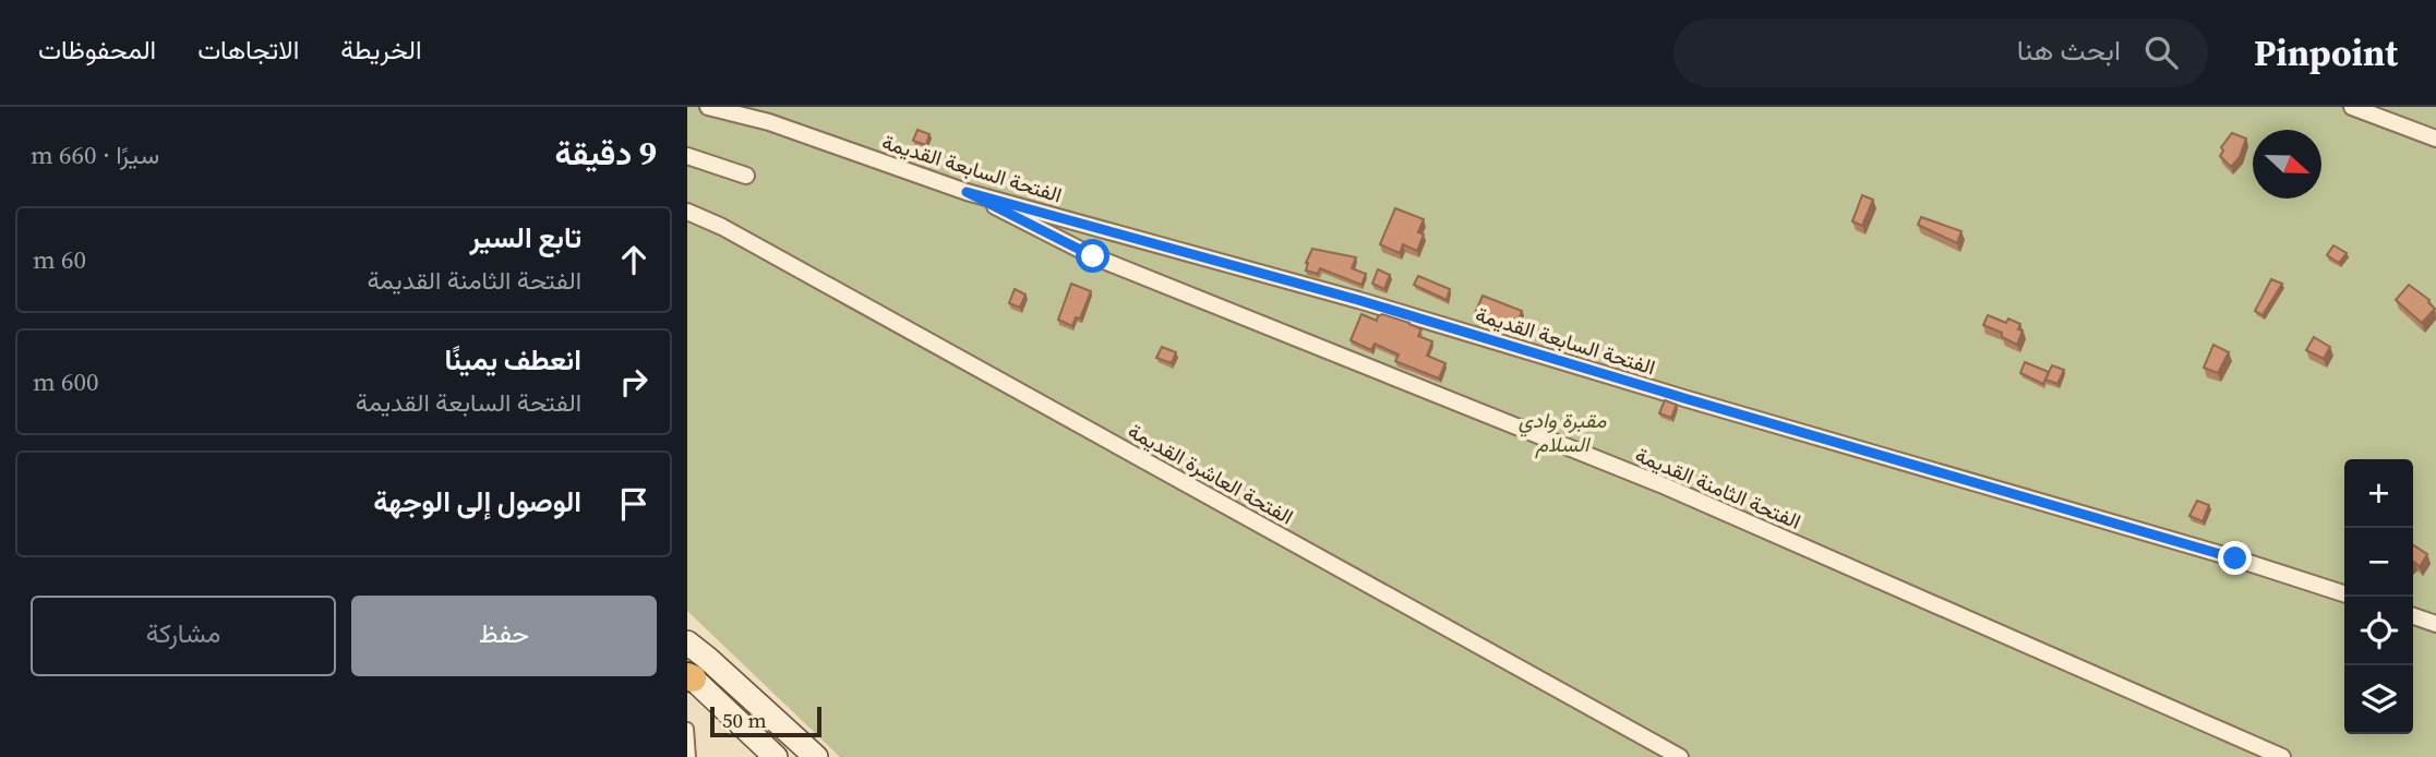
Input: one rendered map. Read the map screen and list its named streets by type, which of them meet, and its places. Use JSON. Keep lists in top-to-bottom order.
{
  "streets": {
    "street": ["الفتحة السابعة القديمة", "الفتحة العاشرة القديمة", "الفتحة الثامنة القديمة"]
  },
  "crossings": [
    ["الفتحة السابعة القديمة", "الفتحة الثامنة القديمة"]
  ],
  "parks": ["مقبرة وادي السلام"],
  "scale_bar": "50 m",
  "north": "right",
  "page": {
    "header": "Pinpoint",
    "search": "ابحث هنا",
    "nav": ["الخريطة", "الاتجاهات", "المحفوظات"],
    "heading": ["9 دقيقة", "سيرًا · 660 m"],
    "list": [
      ["تابع السير", "الفتحة الثامنة القديمة", "60 m"],
      ["انعطف يمينًا", "الفتحة السابعة القديمة", "600 m"],
      "الوصول إلى الوجهة"
    ],
    "map_buttons": ["+", "−"],
    "buttons": ["حفظ", "مشاركة"],
    "scale": "50 m"
  }
}
